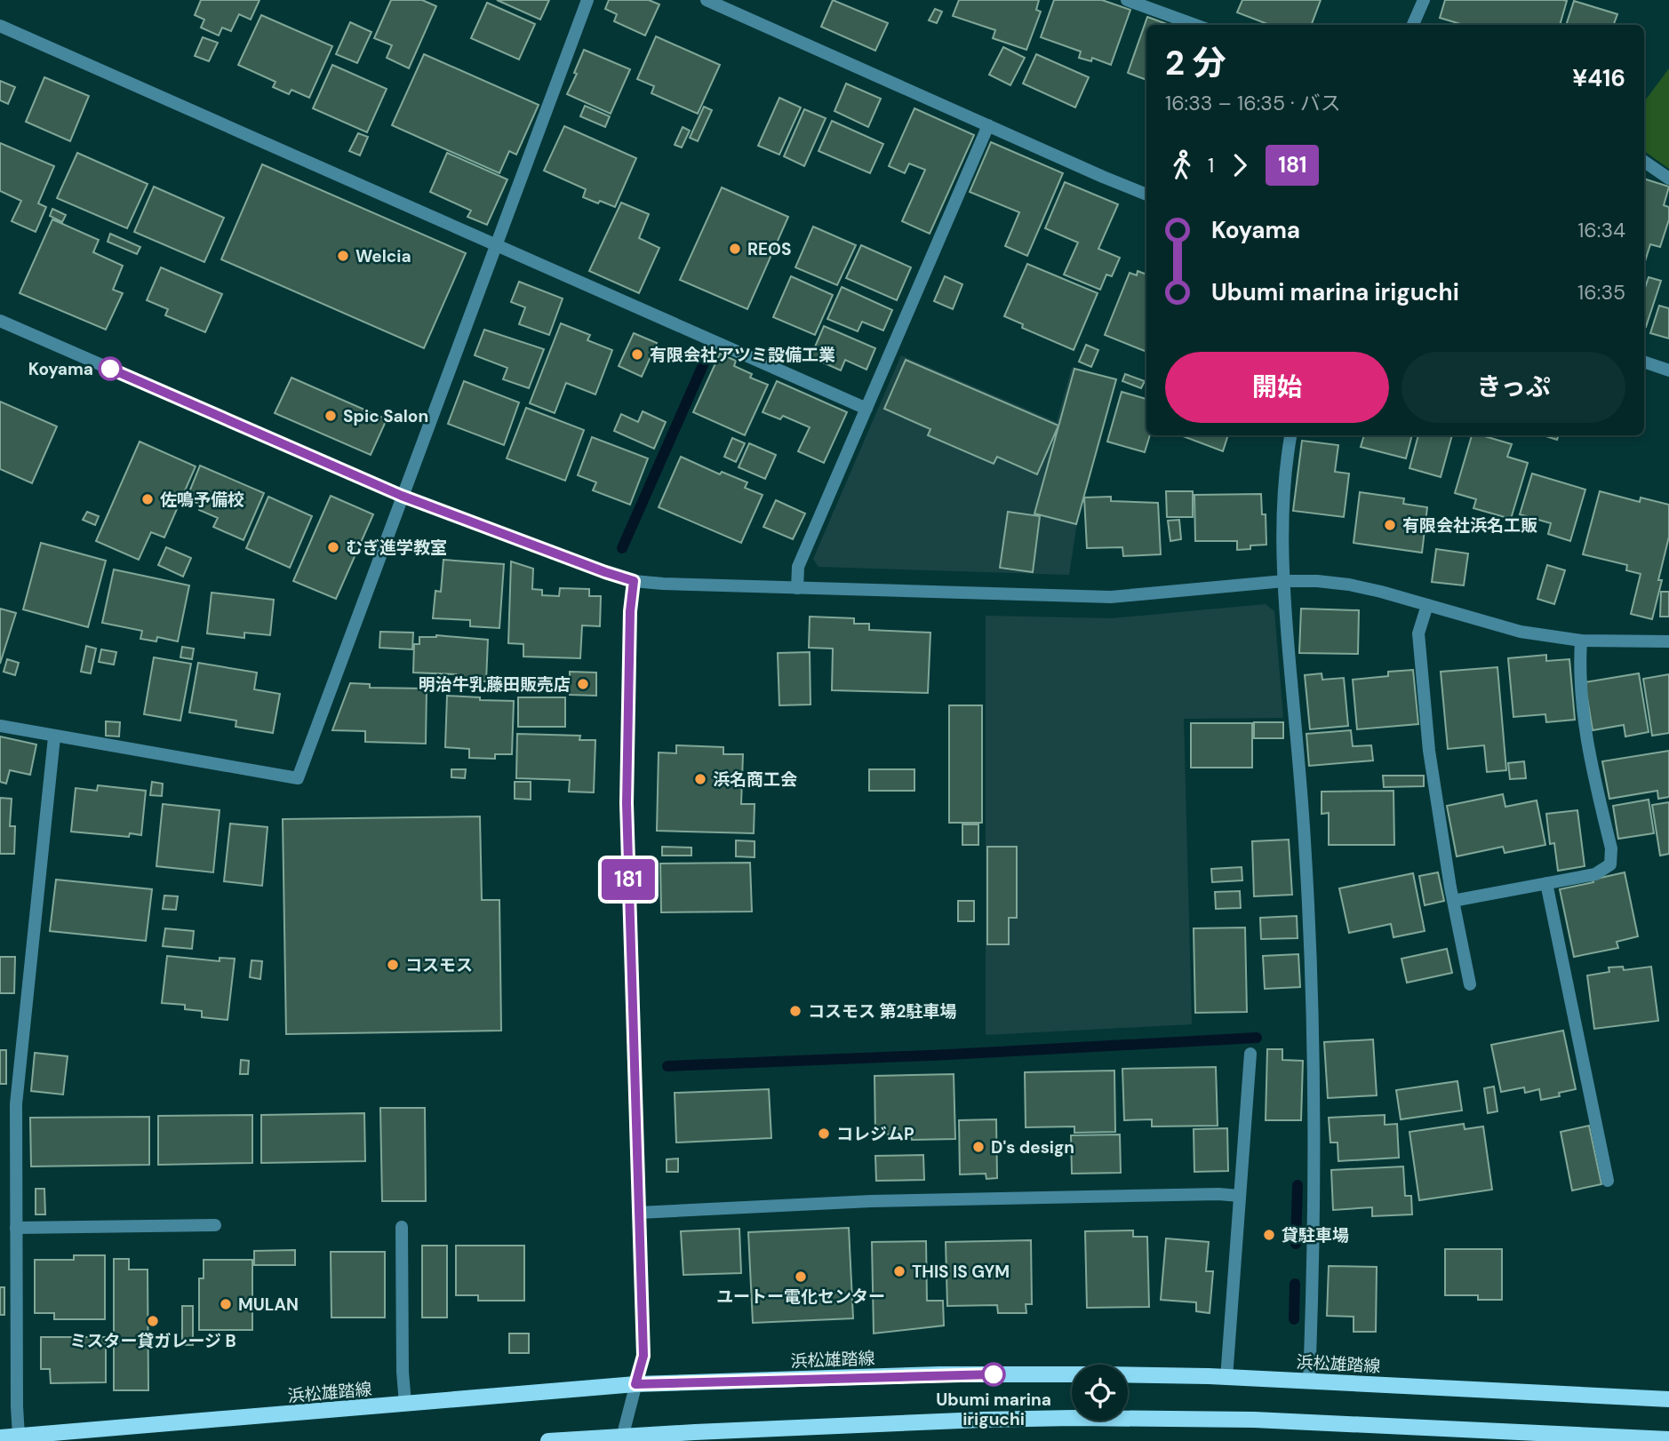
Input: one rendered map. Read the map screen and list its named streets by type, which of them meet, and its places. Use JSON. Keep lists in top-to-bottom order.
{
  "streets": {
    "main road": ["浜松雄踏線"]
  },
  "places": [
    "REOS",
    "Welcia",
    "有限会社アツミ設備工業",
    "Koyama",
    "Spic Salon",
    "佐鳴予備校",
    "有限会社浜名工販",
    "むぎ進学教室",
    "明治牛乳藤田販売店",
    "浜名商工会",
    "コスモス",
    "コスモス 第2駐車場",
    "コレジムP",
    "D's design",
    "貸駐車場",
    "THIS IS GYM",
    "ユートー電化センター",
    "MULAN",
    "ミスター貸ガレージ B",
    "Ubumi marina iriguchi"
  ],
  "lines": ["bus line 181"],
  "page": {
    "on_map": "181",
    "heading": ["2 分", "16:33 – 16:35 · バス", "¥416"],
    "legs": ["1", "181"],
    "list": [
      {
        "name": "Koyama",
        "value": "16:34"
      },
      {
        "name": "Ubumi marina iriguchi",
        "value": "16:35"
      }
    ],
    "buttons": ["開始", "きっぷ"]
  }
}
